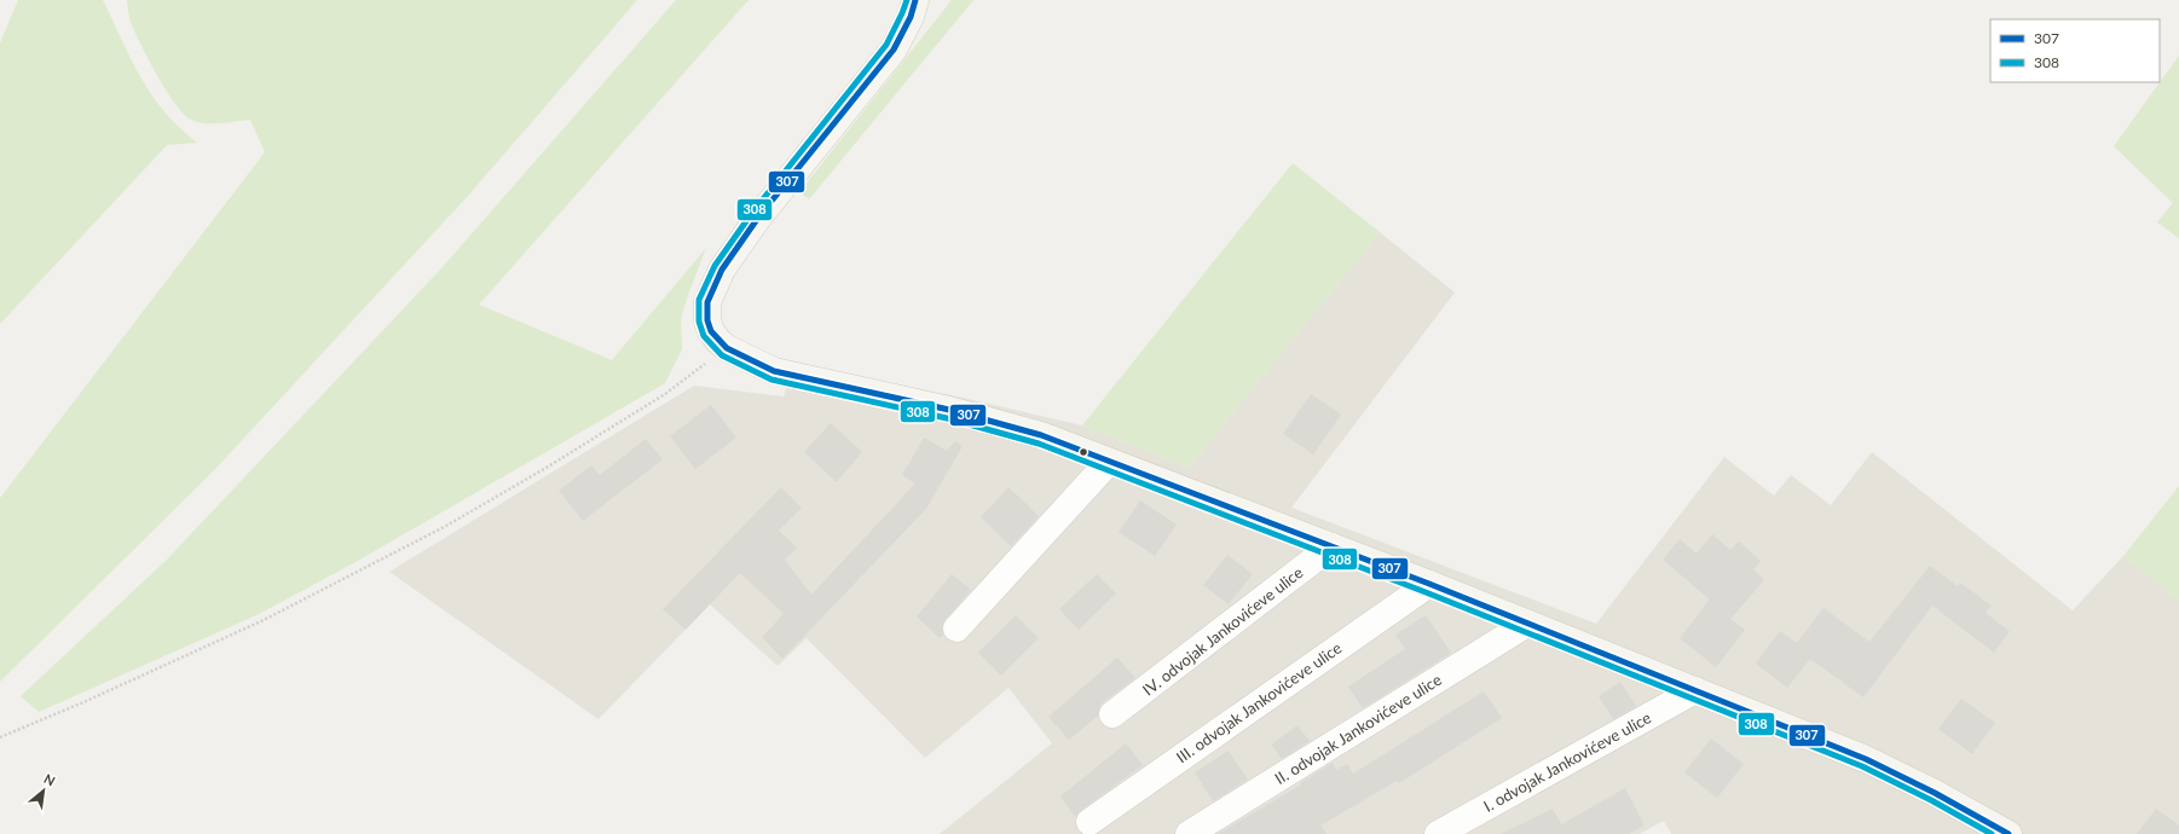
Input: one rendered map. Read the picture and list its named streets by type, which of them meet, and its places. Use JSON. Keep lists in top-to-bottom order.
{
  "streets": {
    "street": [
      "IV. odvojak Jankovićeve ulice",
      "III. odvojak Jankovićeve ulice",
      "II. odvojak Jankovićeve ulice",
      "I. odvojak Jankovićeve ulice"
    ]
  },
  "lines": ["transit line 307", "transit line 308"],
  "legend": ["307", "308"],
  "north": "top right"
}
